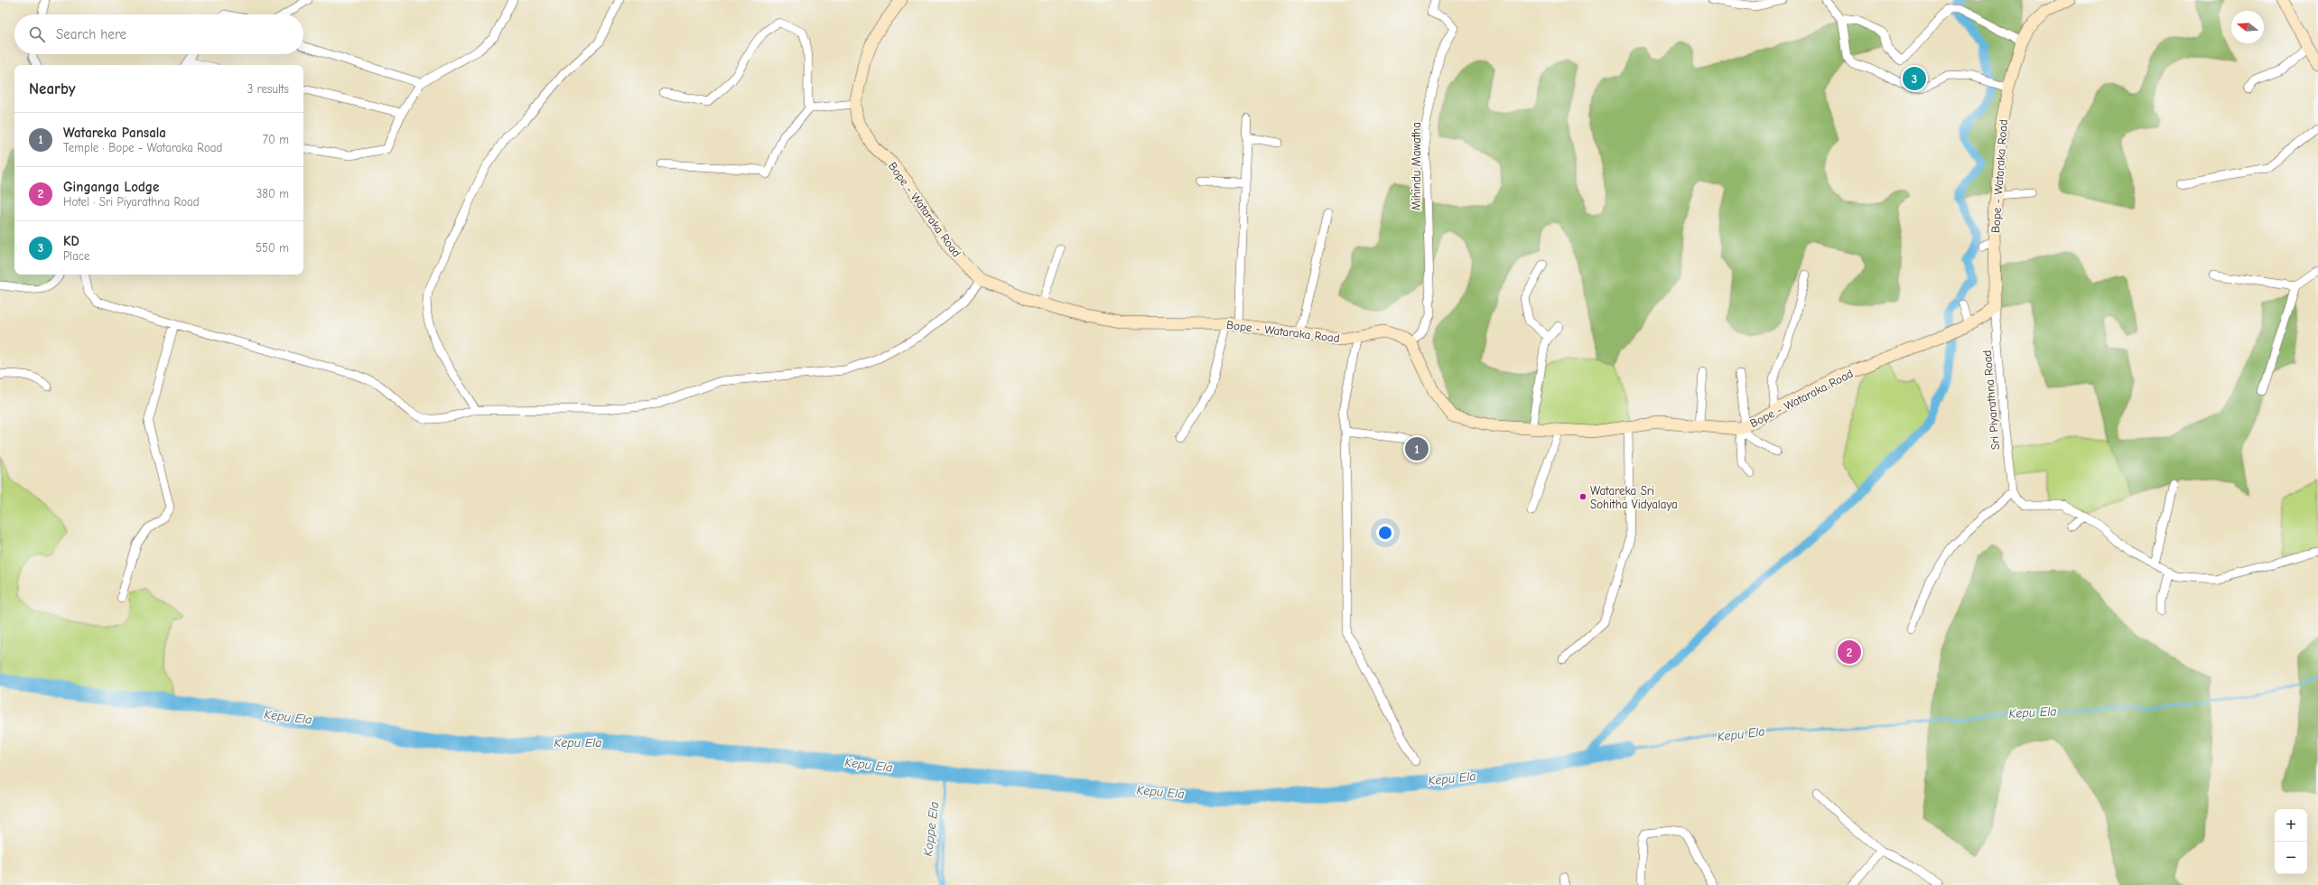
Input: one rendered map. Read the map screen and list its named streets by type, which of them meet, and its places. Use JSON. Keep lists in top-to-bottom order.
{
  "streets": {
    "street": ["Mihindu Mawatha", "Bope - Wataraka Road", "Sri Piyarathna Road"]
  },
  "crossings": [
    ["Mihindu Mawatha", "Bope - Wataraka Road"],
    ["Bope - Wataraka Road", "Sri Piyarathna Road"]
  ],
  "water": ["Kepu Ela", "Koppe Ela"],
  "places": ["Watareka Sri Sohitha Vidyalaya"],
  "north": "left",
  "page": {
    "search": "Search here",
    "pins": ["3", "1", "2"],
    "heading": ["Nearby", "3 results"],
    "list": [
      {
        "mark": "1",
        "name": "Watareka Pansala",
        "note": "Temple · Bope - Wataraka Road",
        "value": "70 m"
      },
      {
        "mark": "2",
        "name": "Ginganga Lodge",
        "note": "Hotel · Sri Piyarathna Road",
        "value": "380 m"
      },
      {
        "mark": "3",
        "name": "KD",
        "note": "Place",
        "value": "550 m"
      }
    ],
    "map_buttons": ["+", "−"]
  }
}
